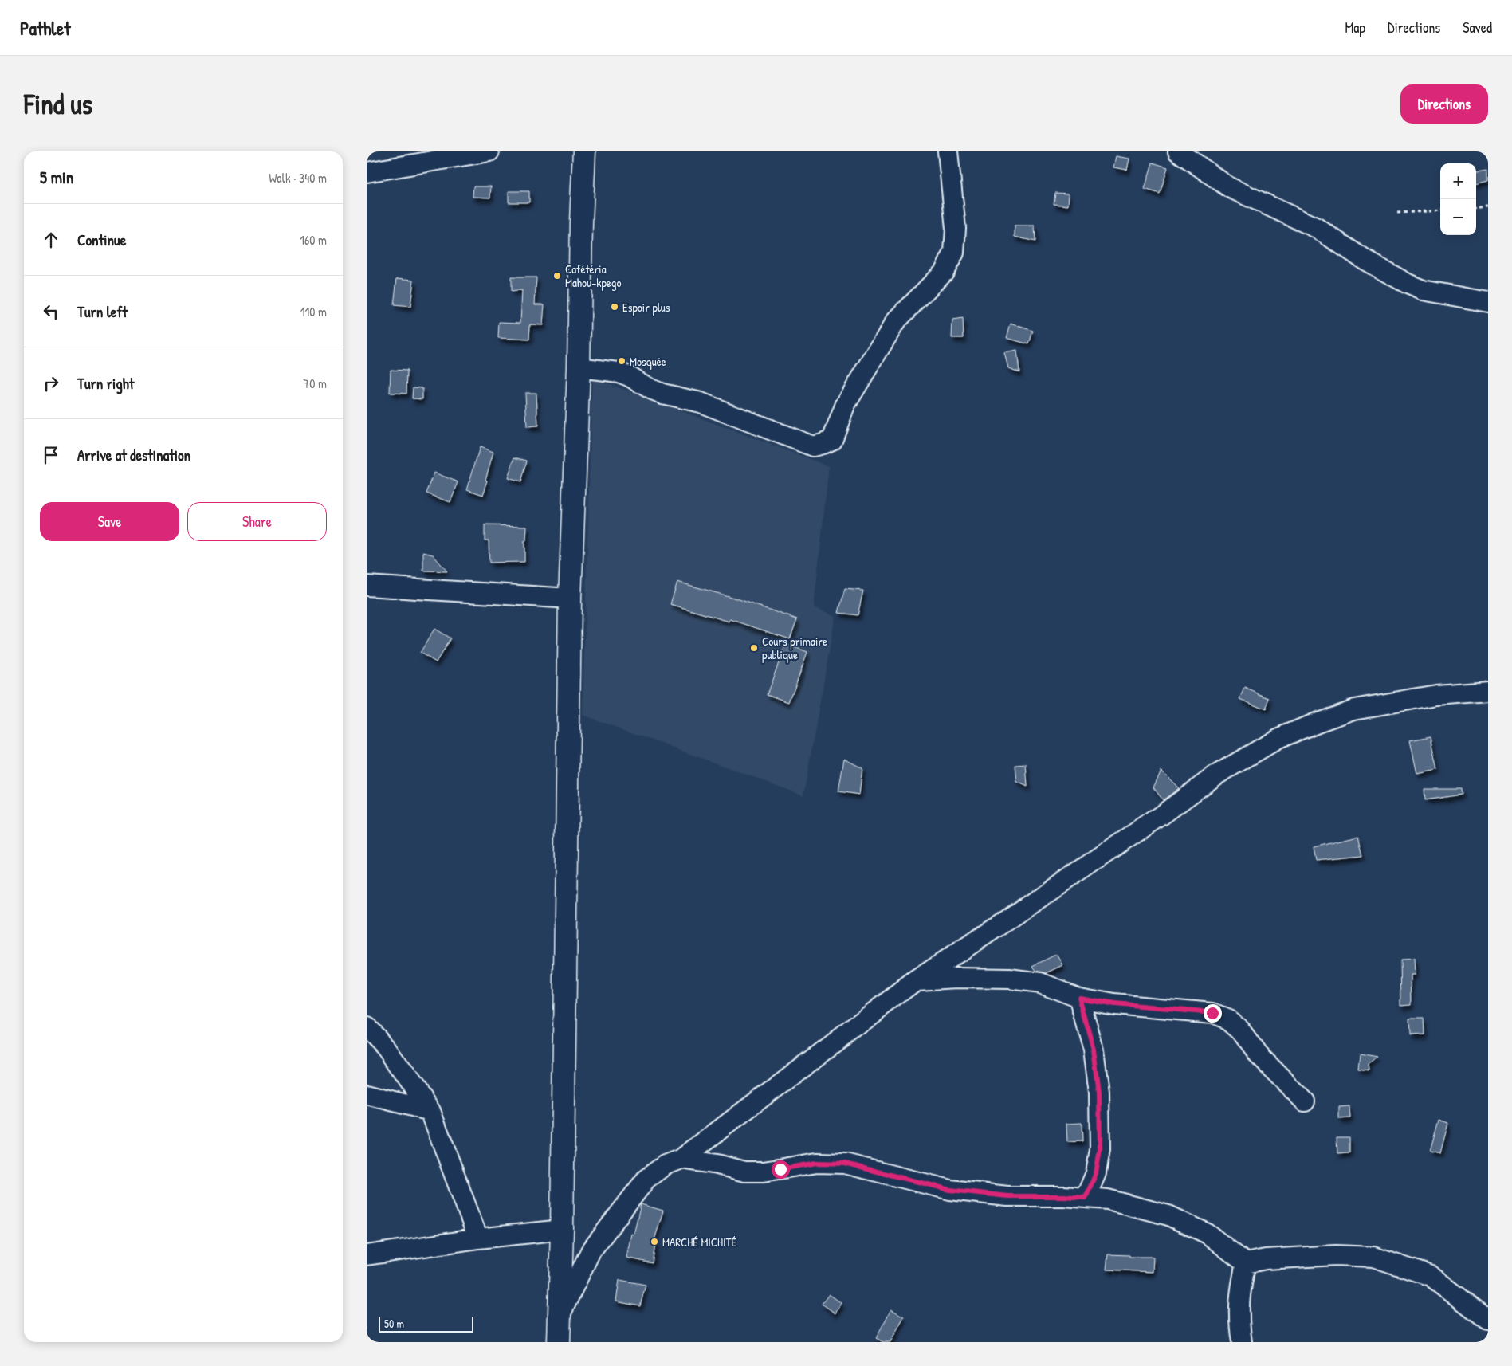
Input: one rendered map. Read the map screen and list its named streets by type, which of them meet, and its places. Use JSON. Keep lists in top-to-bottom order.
{
  "places": [
    "Cafétéria Mahou-kpego",
    "Espoir plus",
    "Mosquée",
    "Cours primaire publique",
    "MARCHÉ MICHITÉ"
  ],
  "scale_bar": "50 m",
  "page": {
    "header": "Pathlet",
    "nav": ["Map", "Directions", "Saved"],
    "buttons": [
      "Directions",
      ["Save", "Share"]
    ],
    "title": "Find us",
    "heading": ["5 min", "Walk · 340 m"],
    "map_buttons": ["+", "−"],
    "list": [
      ["Continue", "160 m"],
      ["Turn left", "110 m"],
      ["Turn right", "70 m"],
      "Arrive at destination"
    ],
    "scale": "50 m"
  }
}
